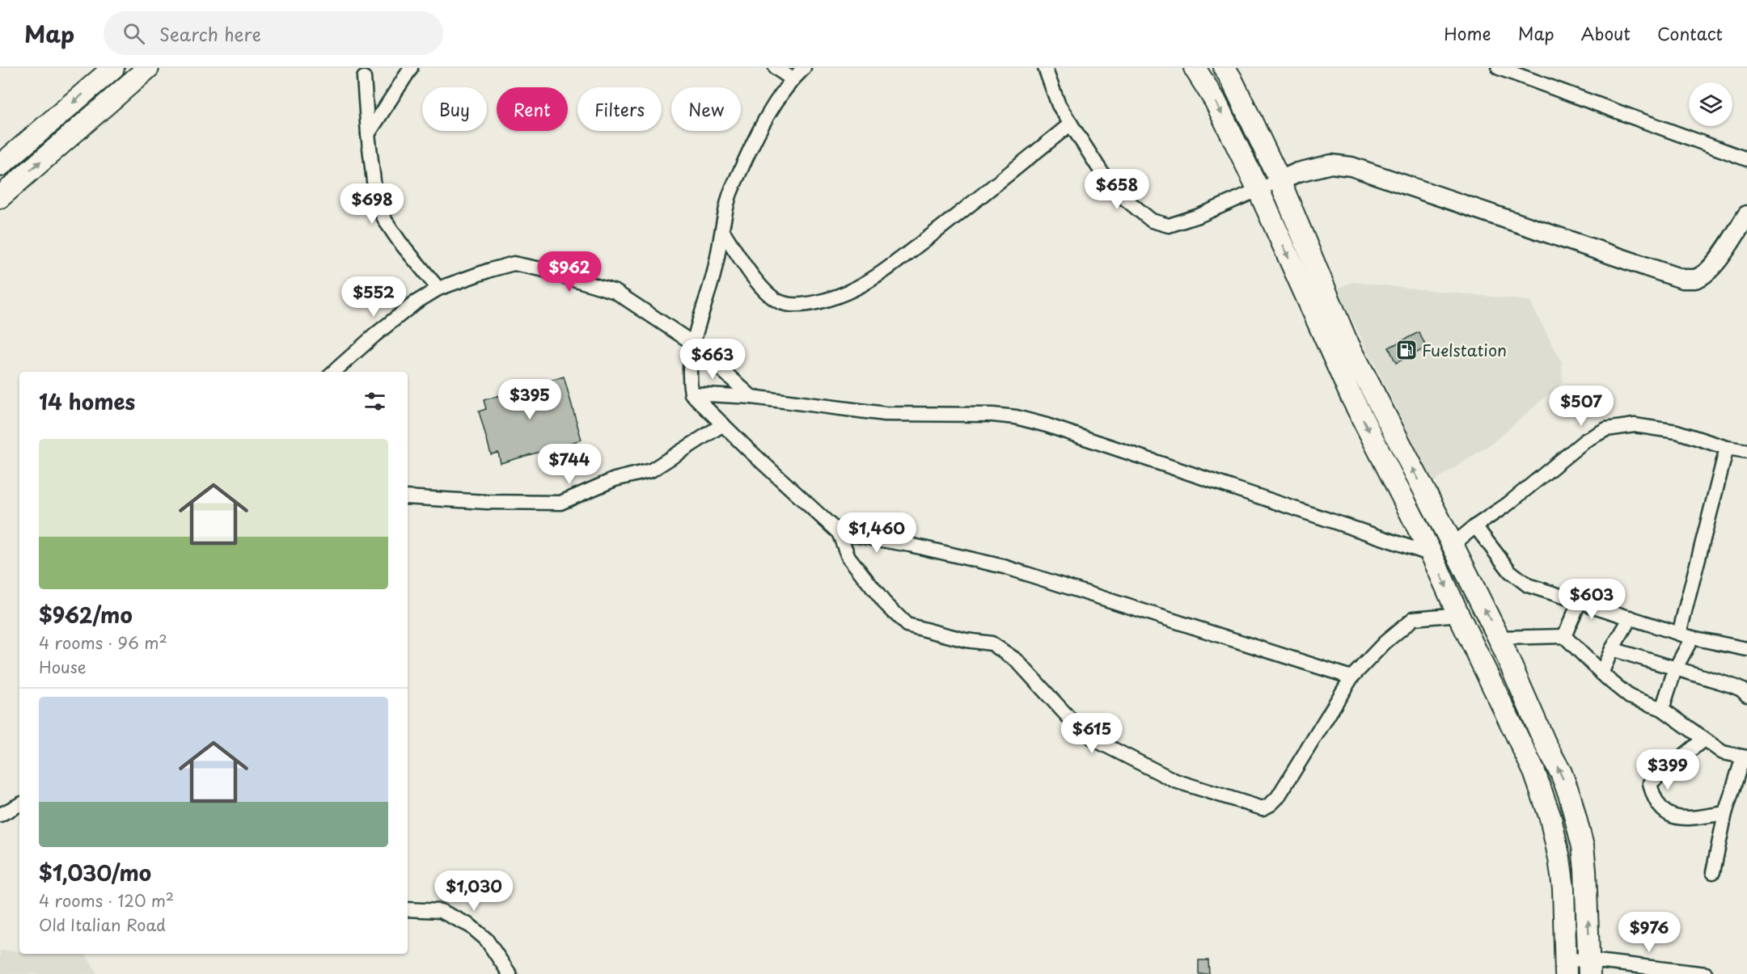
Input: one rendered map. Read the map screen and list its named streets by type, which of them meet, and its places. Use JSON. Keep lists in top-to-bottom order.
{
  "places": {
    "fuel station": ["Fuelstation"]
  },
  "page": {
    "header": "Map",
    "search": "Search here",
    "nav": [
      "Home",
      "Map",
      "About",
      "Contact"
    ],
    "chip": [
      "Buy",
      "Rent",
      "Filters",
      "New"
    ],
    "price": [
      "$658",
      "$698",
      "$962",
      "$552",
      "$663",
      "$395",
      "$507",
      "$744",
      "$1,460",
      "$603",
      "$615",
      "$399",
      "$1,030",
      "$976"
    ],
    "heading": "14 homes",
    "list": [
      {
        "name": "$962/mo",
        "note": "4 rooms · 96 m² · House"
      },
      {
        "name": "$1,030/mo",
        "note": "4 rooms · 120 m² · Old Italian Road"
      }
    ]
  }
}
